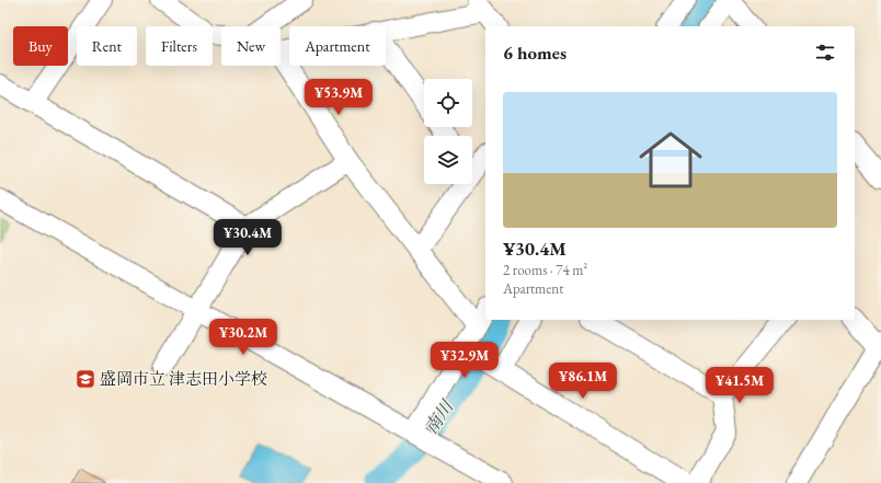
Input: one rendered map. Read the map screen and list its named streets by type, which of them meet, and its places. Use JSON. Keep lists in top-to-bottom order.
{
  "water": ["南川"],
  "places": {
    "school or university": ["盛岡市立 津志田小学校"]
  },
  "page": {
    "chip": [
      "Buy",
      "Rent",
      "Filters",
      "New",
      "Apartment"
    ],
    "heading": "6 homes",
    "price": [
      "¥53.9M",
      "¥30.4M",
      "¥30.2M",
      "¥32.9M",
      "¥86.1M",
      "¥41.5M"
    ],
    "list": [
      {
        "name": "¥30.4M",
        "note": "2 rooms · 74 m² · Apartment"
      }
    ]
  }
}
